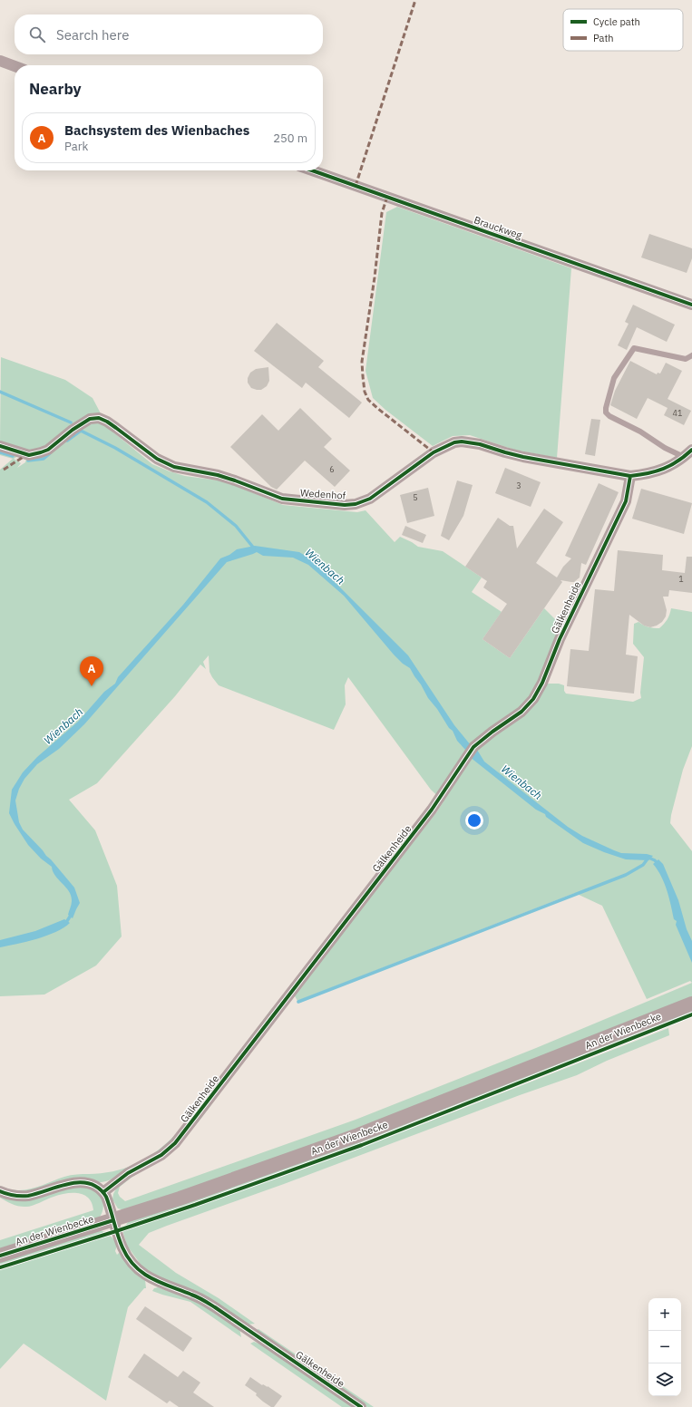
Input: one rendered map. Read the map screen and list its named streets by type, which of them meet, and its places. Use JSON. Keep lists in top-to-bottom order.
{
  "streets": {
    "street": [
      "Brauckweg",
      "Wedenhof",
      "Gälkenheide",
      "An der Wienbecke"
    ]
  },
  "crossings": [
    ["Wedenhof", "Gälkenheide"],
    ["Gälkenheide", "An der Wienbecke"]
  ],
  "water": ["Wienbach"],
  "house_numbers": [
    "41",
    "6",
    "3",
    "5",
    "1"
  ],
  "legend": ["Cycle path", "Path"],
  "page": {
    "search": "Search here",
    "heading": "Nearby",
    "list": [
      {
        "mark": "A",
        "name": "Bachsystem des Wienbaches",
        "note": "Park",
        "value": "250 m"
      }
    ],
    "pins": "A",
    "map_buttons": ["+", "−"]
  }
}
